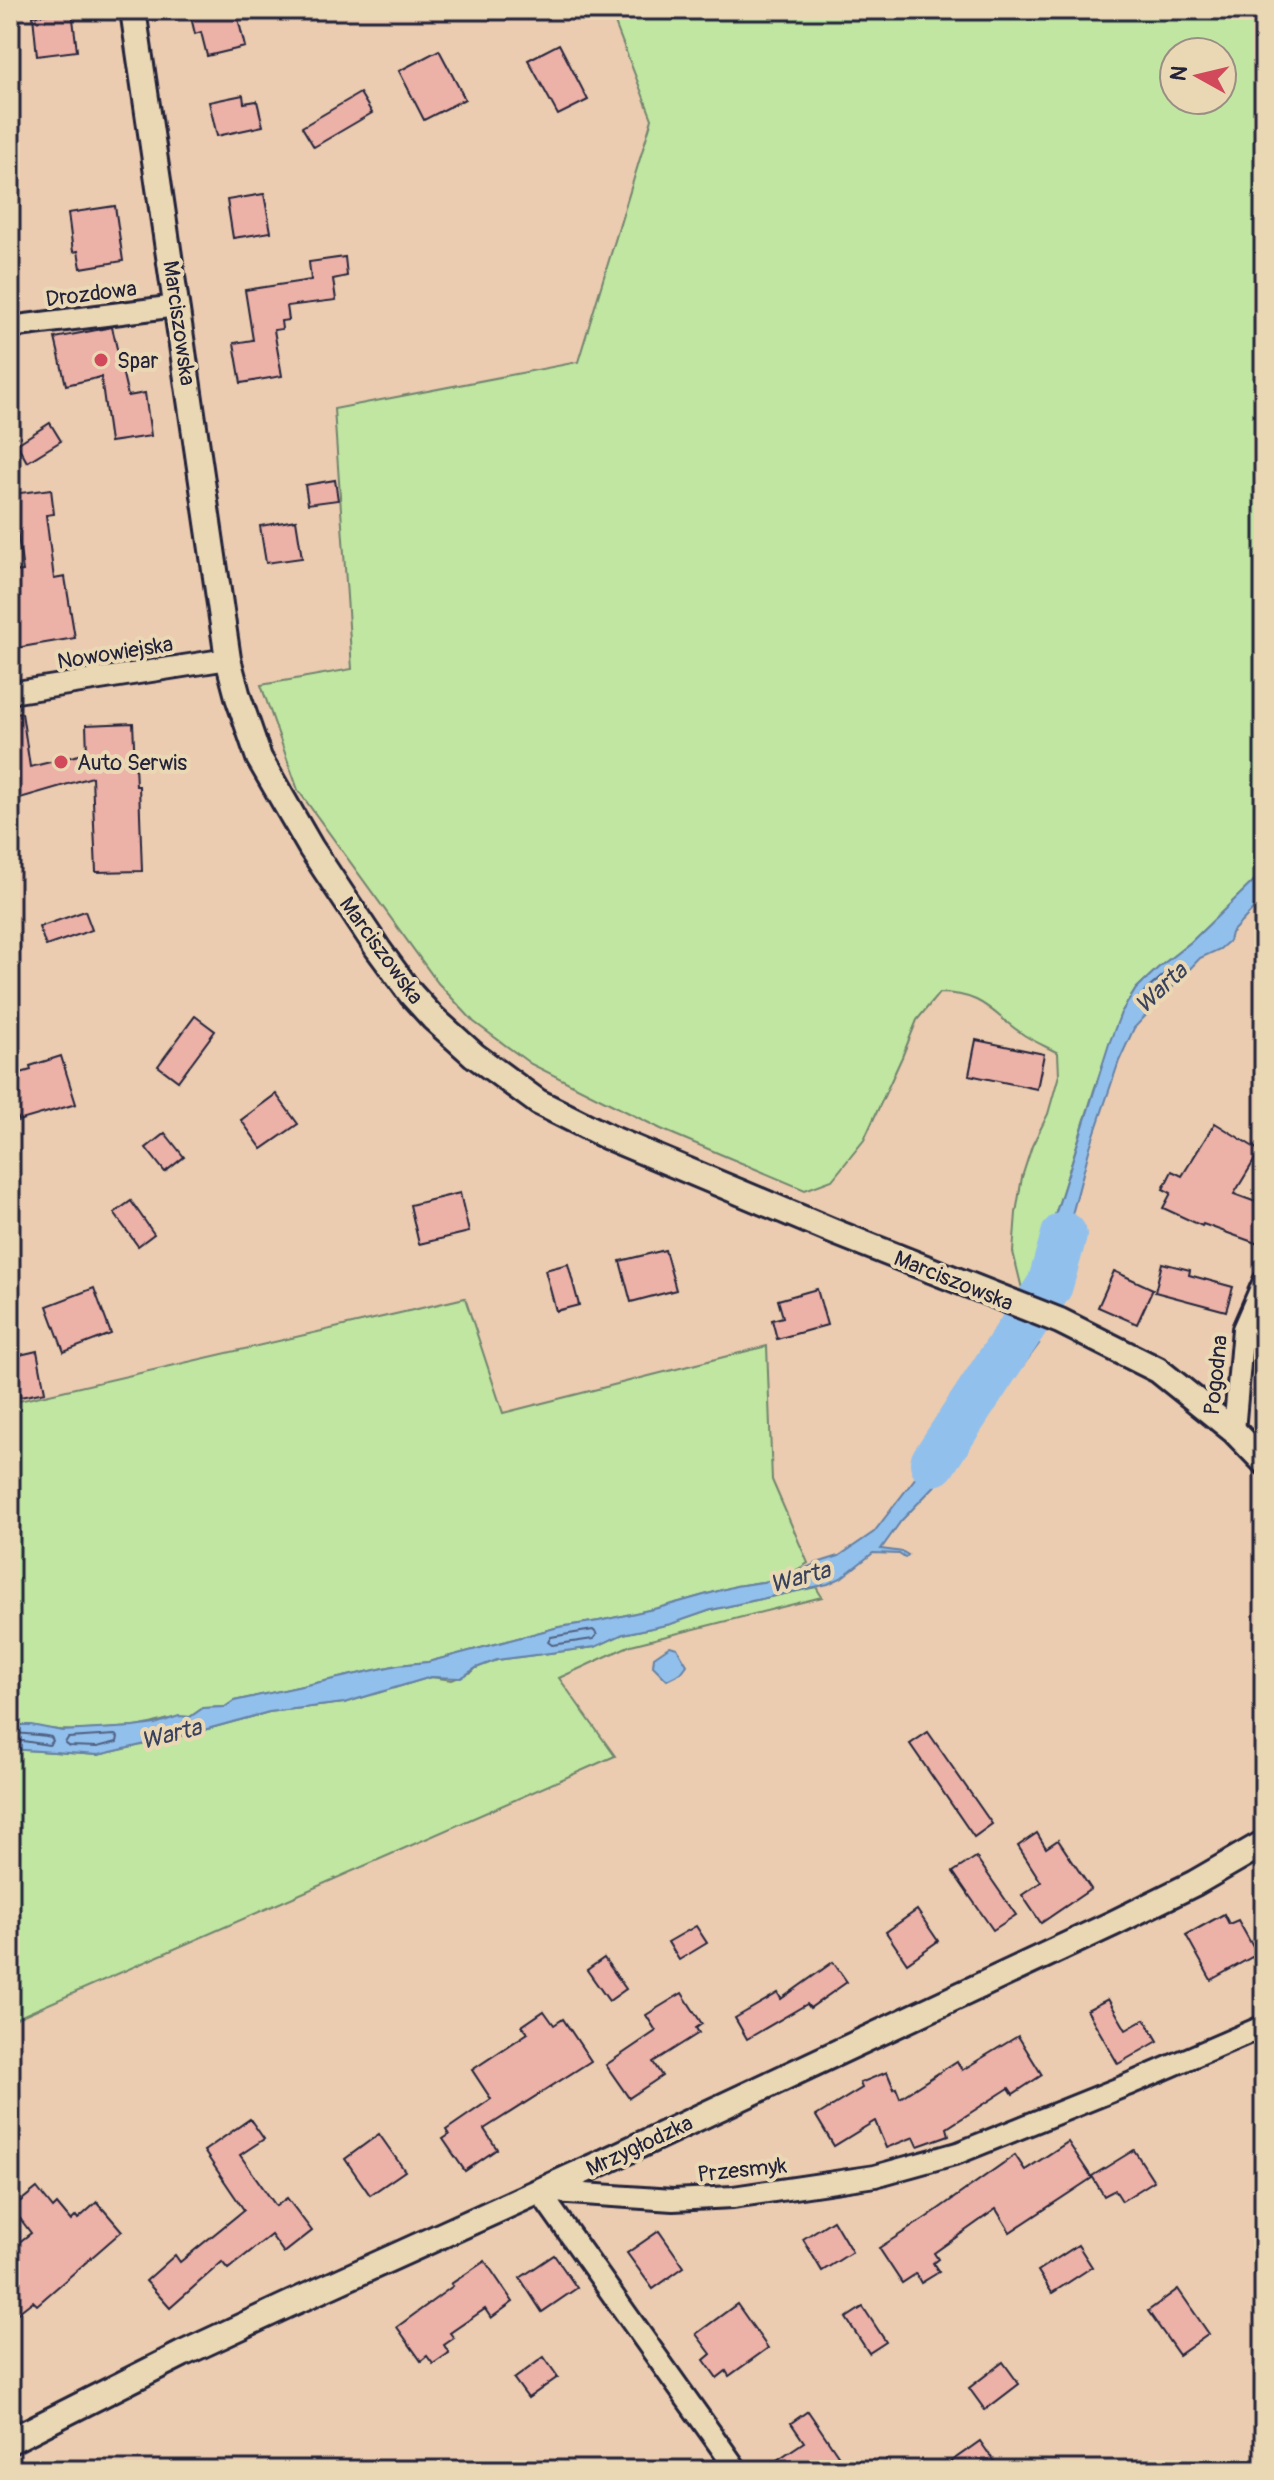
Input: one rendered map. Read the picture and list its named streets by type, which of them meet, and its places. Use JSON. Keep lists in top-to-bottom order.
{
  "streets": {
    "street": [
      "Drozdowa",
      "Marciszowska",
      "Nowowiejska",
      "Pogodna",
      "Mrzygłodzka",
      "Przesmyk"
    ]
  },
  "crossings": [
    ["Drozdowa", "Marciszowska"],
    ["Marciszowska", "Nowowiejska"],
    ["Marciszowska", "Pogodna"],
    ["Mrzygłodzka", "Przesmyk"]
  ],
  "water": ["Warta"],
  "places": ["Spar", "Auto Serwis"],
  "north": "left"
}
